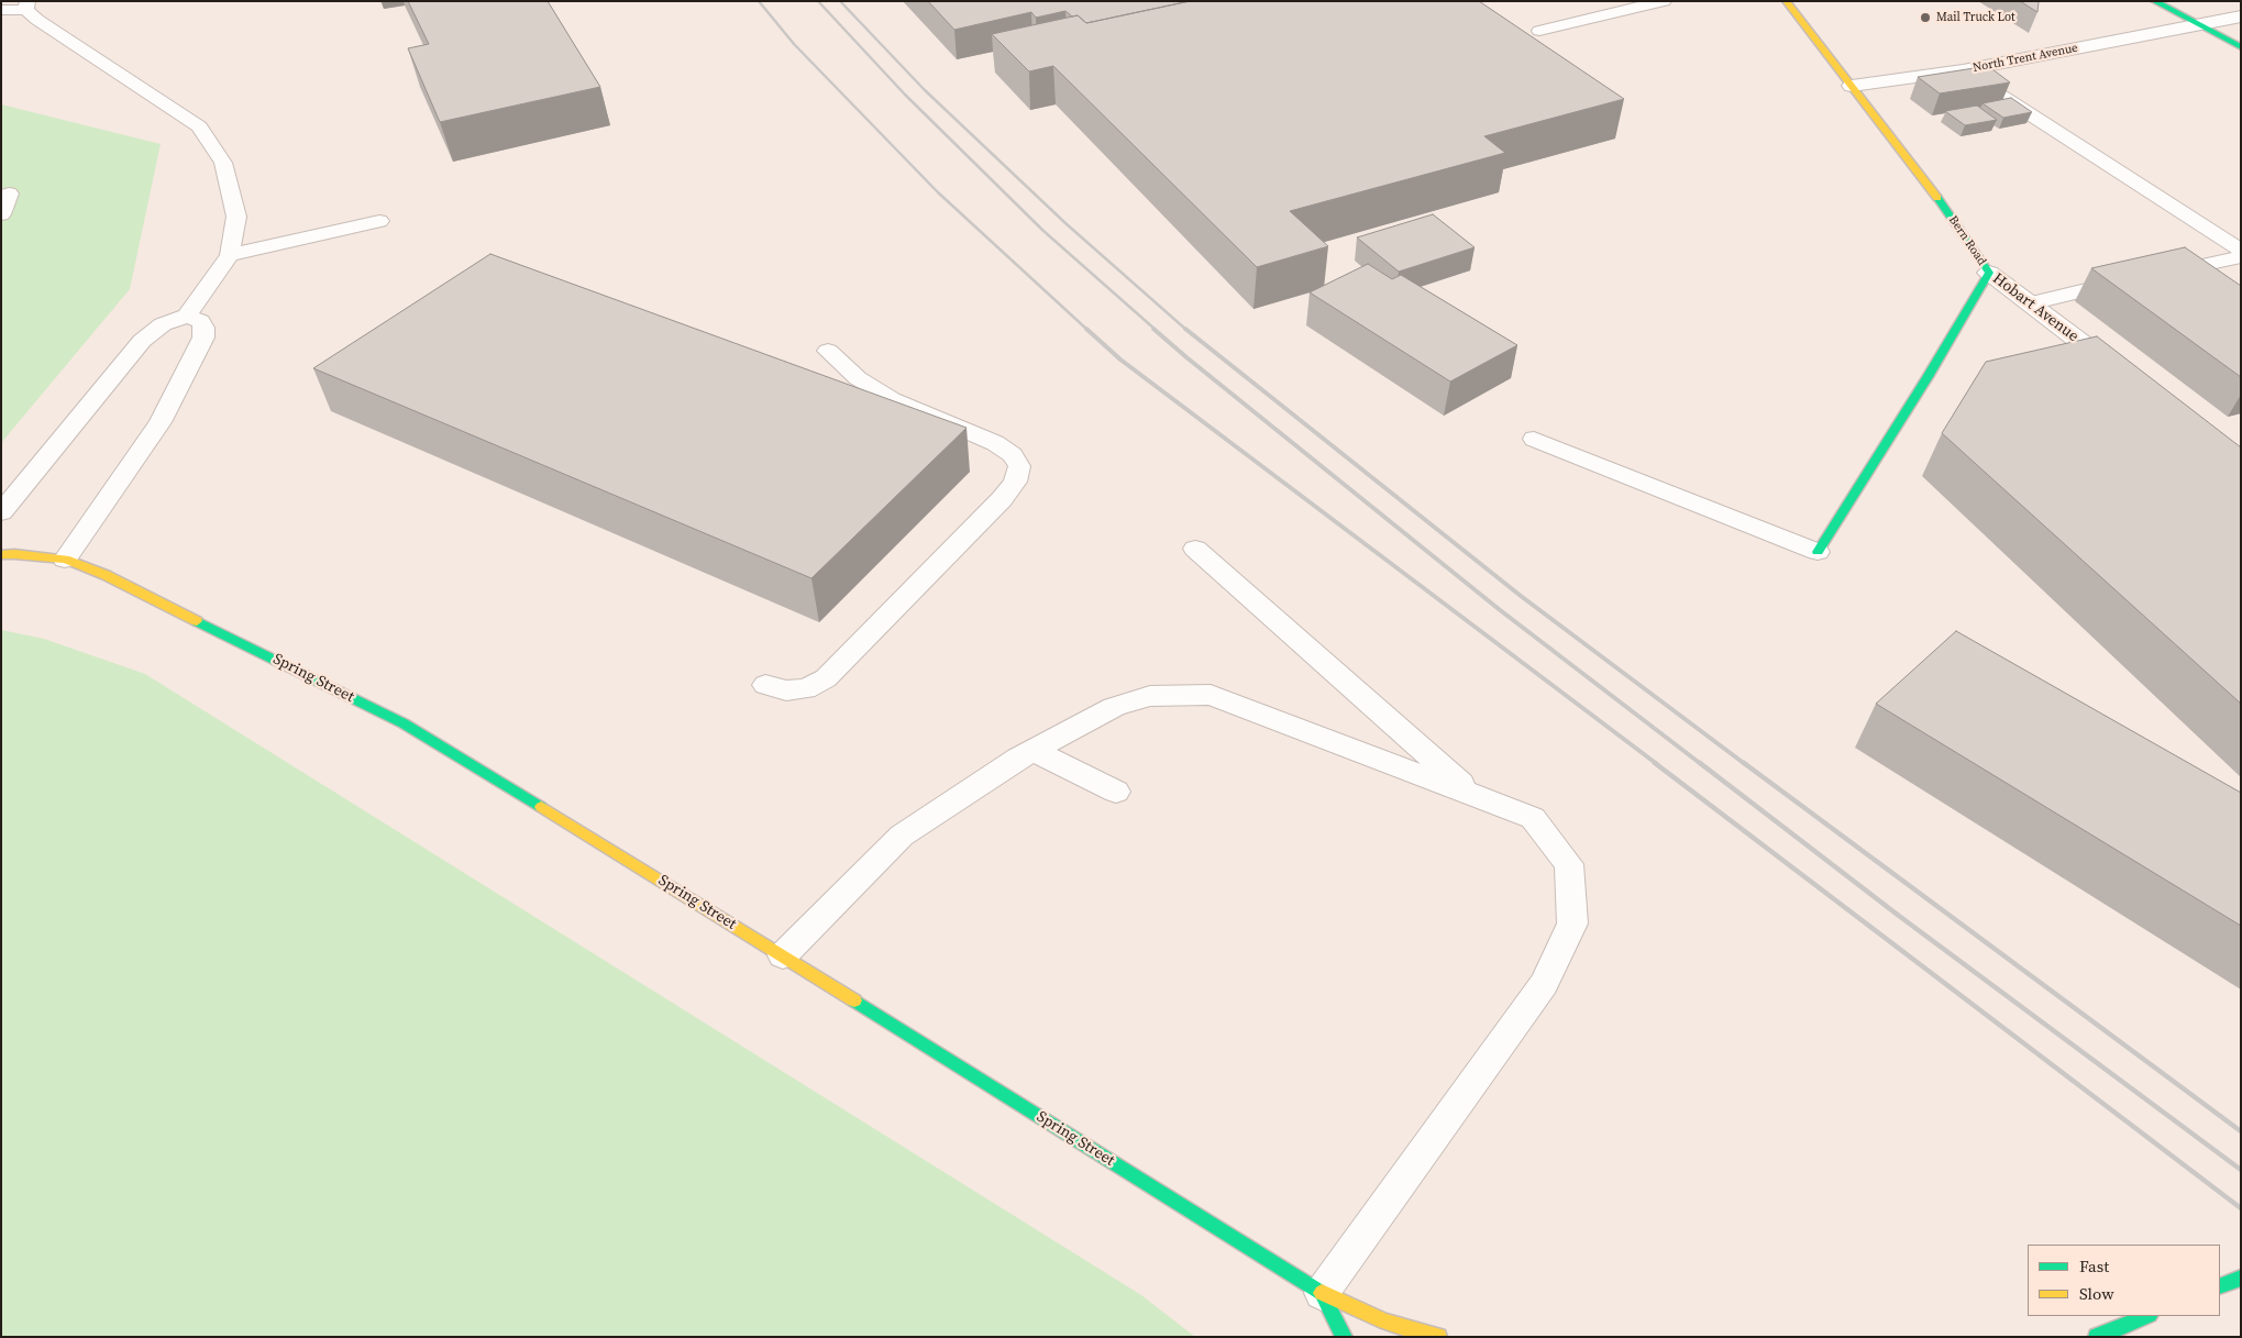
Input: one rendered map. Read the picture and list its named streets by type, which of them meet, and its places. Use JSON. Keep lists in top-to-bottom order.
{
  "streets": {
    "street": [
      "North Trent Avenue",
      "Bern Road",
      "Hobart Avenue",
      "Spring Street"
    ]
  },
  "crossings": [
    ["North Trent Avenue", "Bern Road"],
    ["Bern Road", "Hobart Avenue"]
  ],
  "places": ["Mail Truck Lot"],
  "legend": ["Fast", "Slow"]
}
